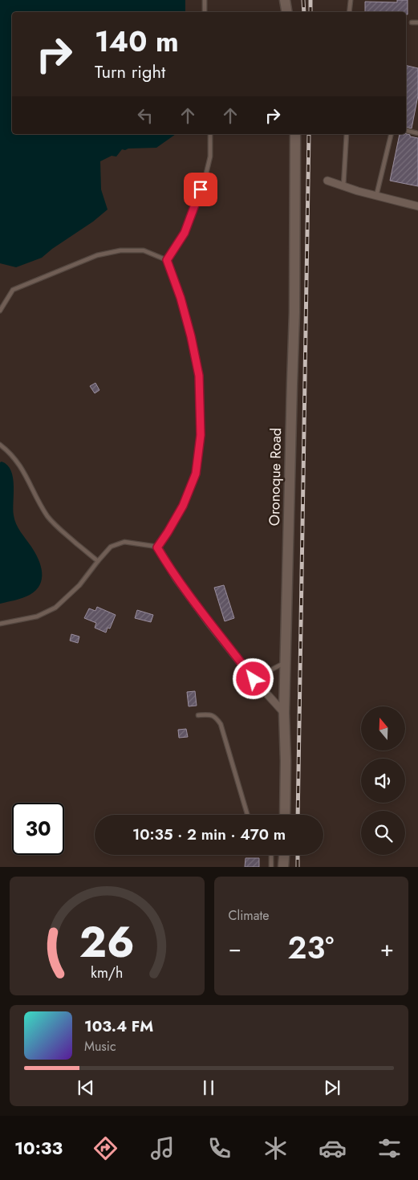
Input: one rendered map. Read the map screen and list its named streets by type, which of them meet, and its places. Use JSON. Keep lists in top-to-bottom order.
{
  "streets": {
    "street": ["Oronoque Road"]
  },
  "north": "top",
  "page": {
    "turn": ["140 m", "Turn right"],
    "limit": "30",
    "trip": "10:35 · 2 min · 470 m",
    "tile": "Climate",
    "heat": ["−", "23°", "+"],
    "song": ["103.4 FM", "Music"],
    "tabs": "10:33",
    "gauge": ["26", "km/h"]
  }
}
